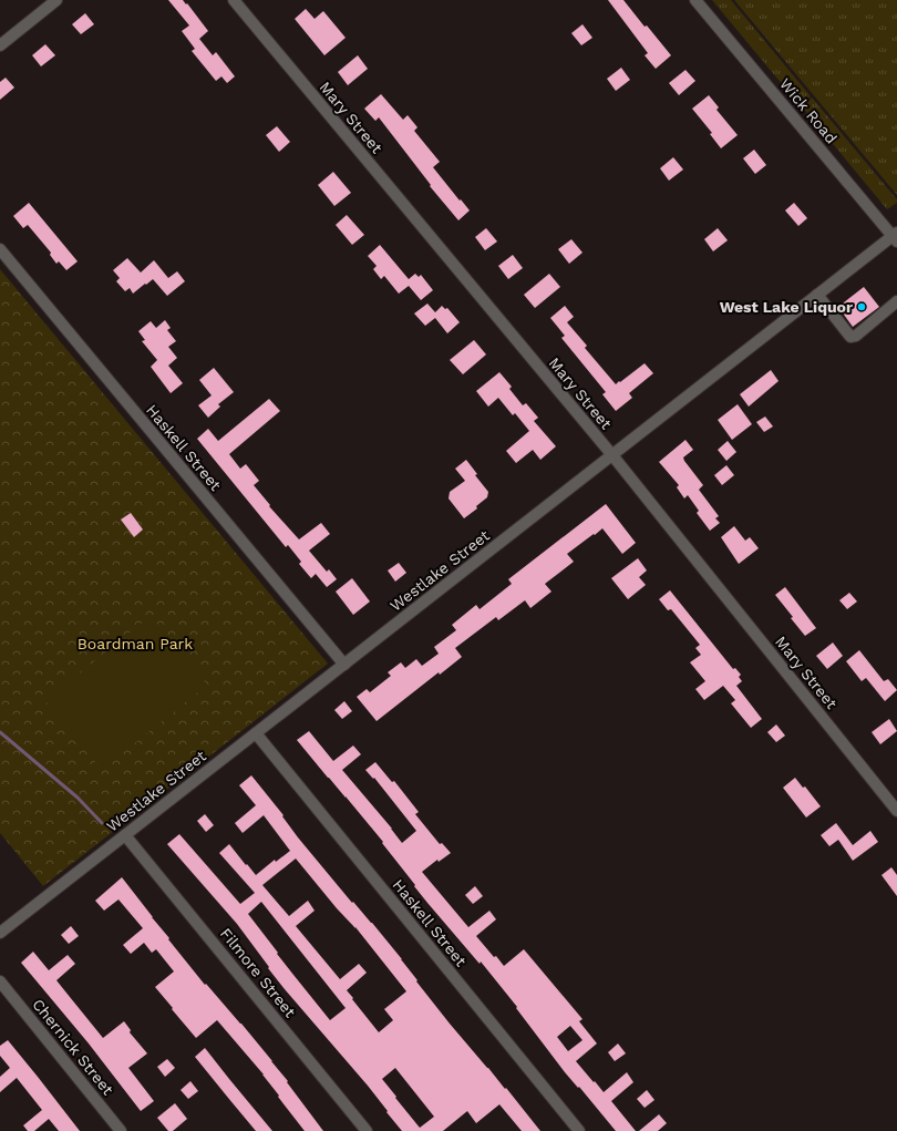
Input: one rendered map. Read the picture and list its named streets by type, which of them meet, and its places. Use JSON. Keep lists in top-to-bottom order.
{
  "streets": {
    "street": [
      "Wick Road",
      "Mary Street",
      "Haskell Street",
      "Westlake Street",
      "Filmore Street",
      "Chernick Street"
    ]
  },
  "crossings": [
    ["Wick Road", "Westlake Street"],
    ["Mary Street", "Westlake Street"],
    ["Haskell Street", "Westlake Street"],
    ["Westlake Street", "Filmore Street"]
  ],
  "parks": ["Boardman Park"],
  "places": ["West Lake Liquor"]
}
